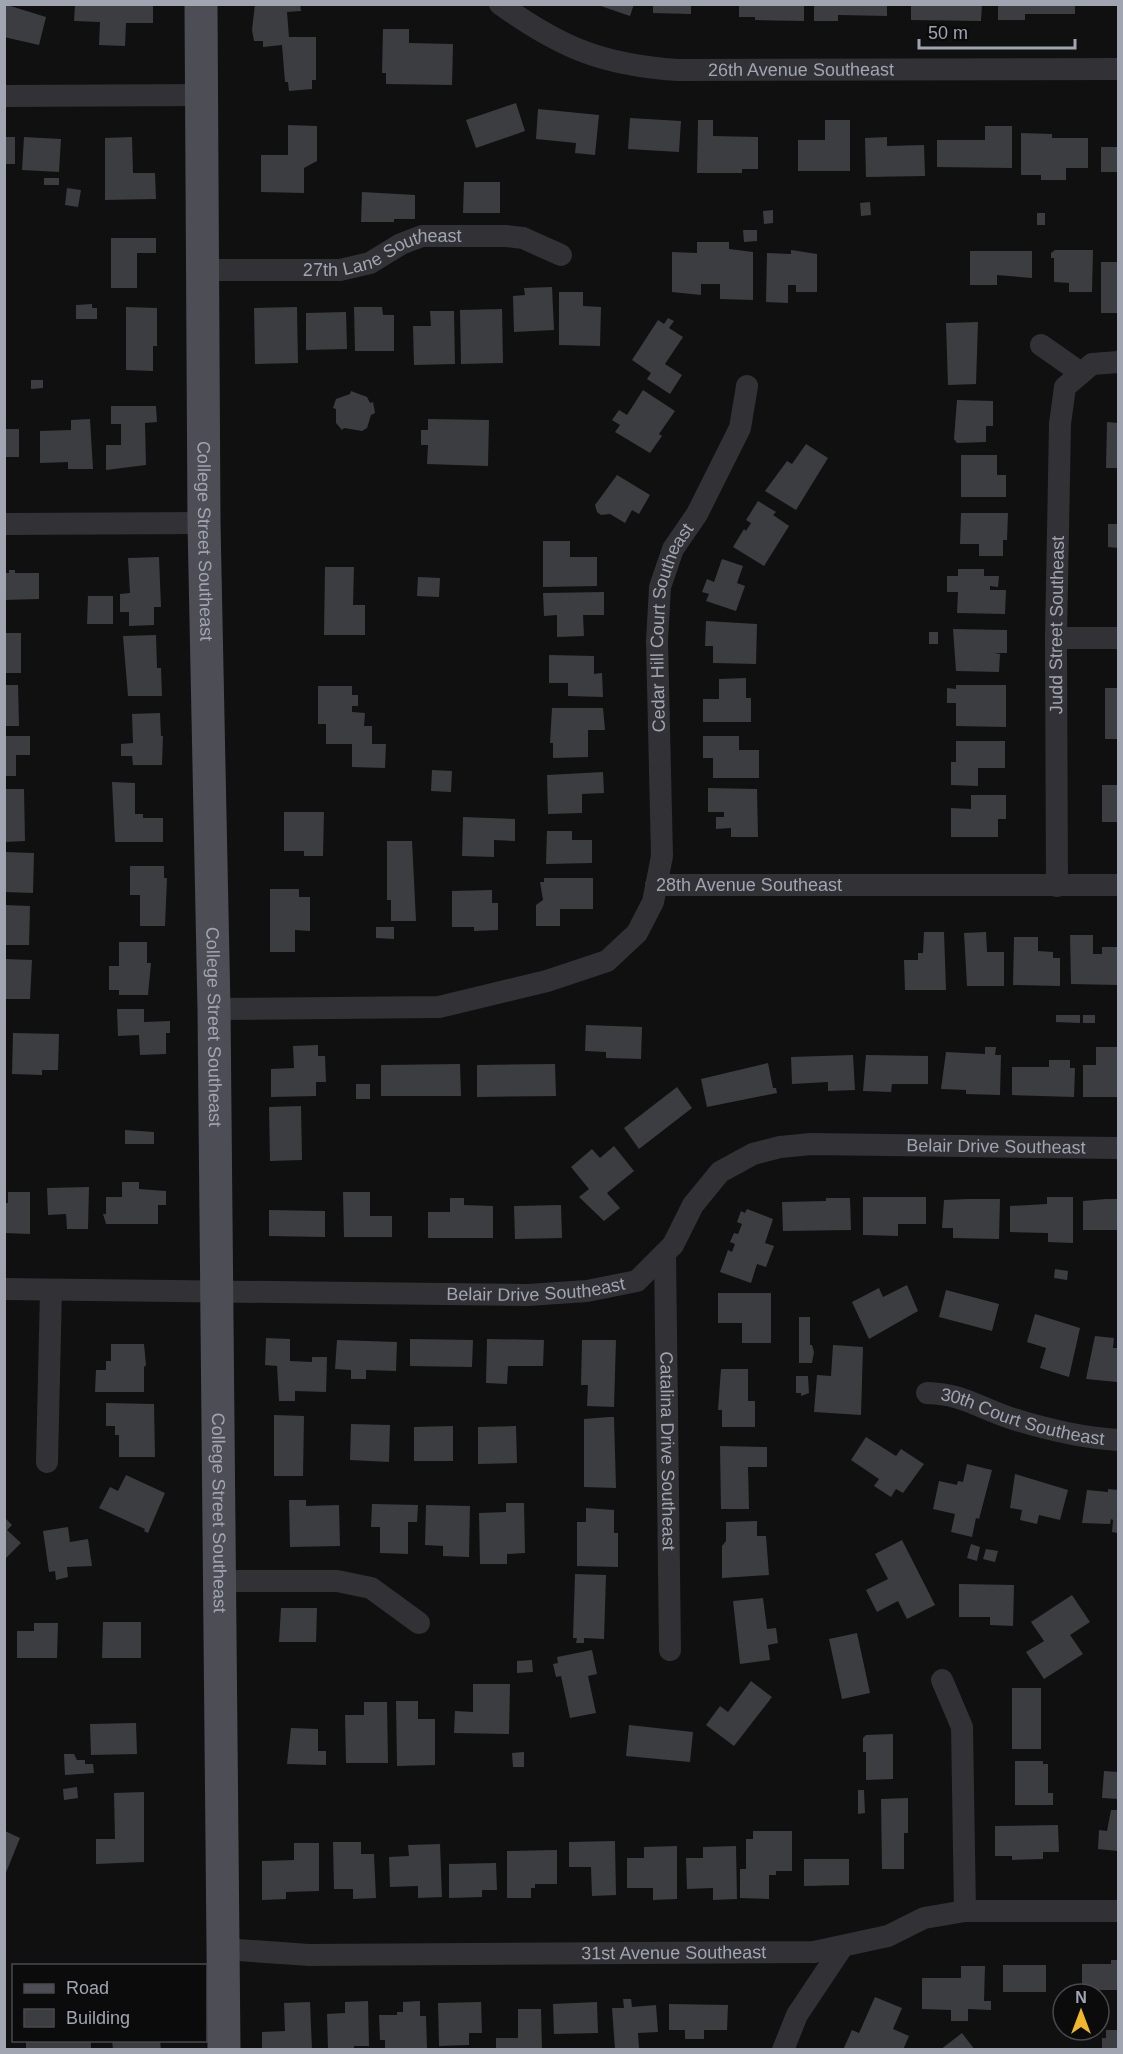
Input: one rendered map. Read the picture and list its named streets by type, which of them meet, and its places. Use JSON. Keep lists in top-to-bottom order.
{
  "streets": {
    "main road": ["College Street Southeast"],
    "street": [
      "26th Avenue Southeast",
      "27th Lane Southeast",
      "Judd Street Southeast",
      "Cedar Hill Court Southeast",
      "28th Avenue Southeast",
      "Belair Drive Southeast",
      "30th Court Southeast",
      "Catalina Drive Southeast",
      "31st Avenue Southeast"
    ]
  },
  "crossings": [
    ["27th Lane Southeast", "College Street Southeast"],
    ["College Street Southeast", "28th Avenue Southeast"],
    ["College Street Southeast", "Belair Drive Southeast"],
    ["College Street Southeast", "31st Avenue Southeast"],
    ["Judd Street Southeast", "28th Avenue Southeast"],
    ["Cedar Hill Court Southeast", "28th Avenue Southeast"],
    ["Belair Drive Southeast", "Catalina Drive Southeast"]
  ],
  "legend": ["Road", "Building"],
  "scale_bar": "50 m",
  "north": "top"
}
